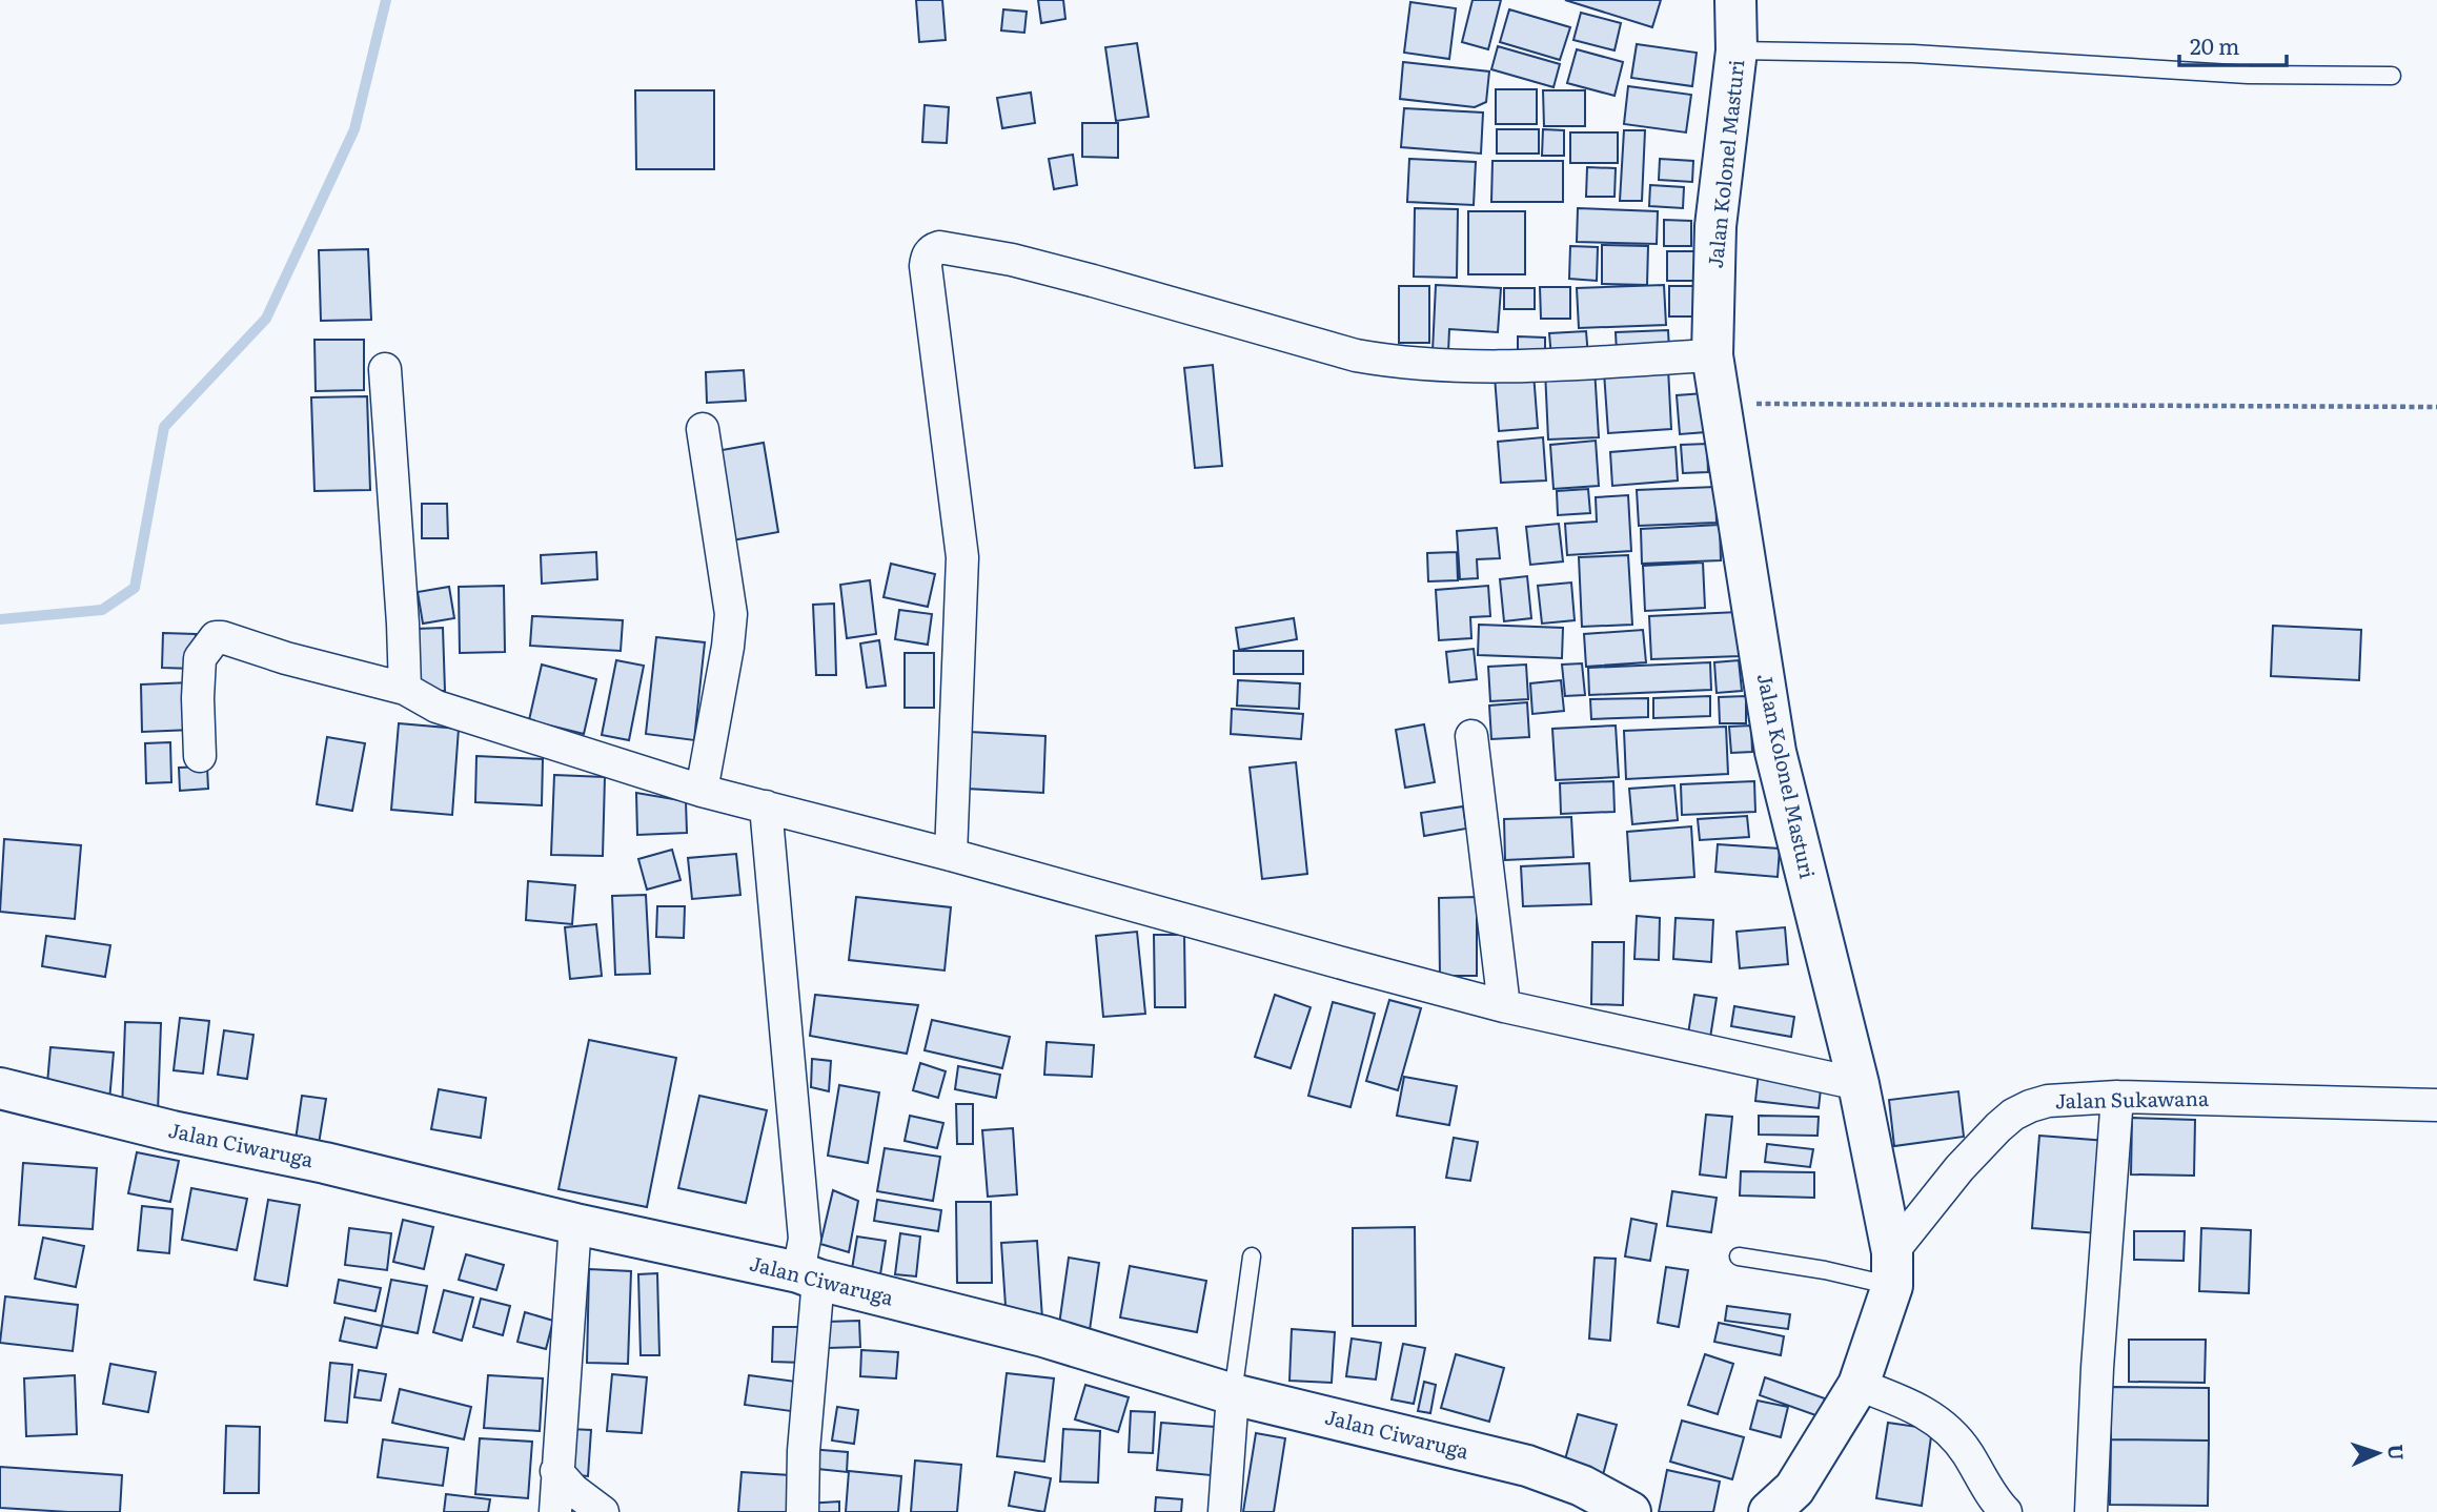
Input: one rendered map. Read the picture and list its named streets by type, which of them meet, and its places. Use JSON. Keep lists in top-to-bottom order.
{
  "streets": {
    "street": ["Jalan Kolonel Masturi", "Jalan Sukawana", "Jalan Ciwaruga"]
  },
  "crossings": [
    ["Jalan Kolonel Masturi", "Jalan Sukawana"]
  ],
  "scale_bar": "20 m",
  "north": "right"
}
